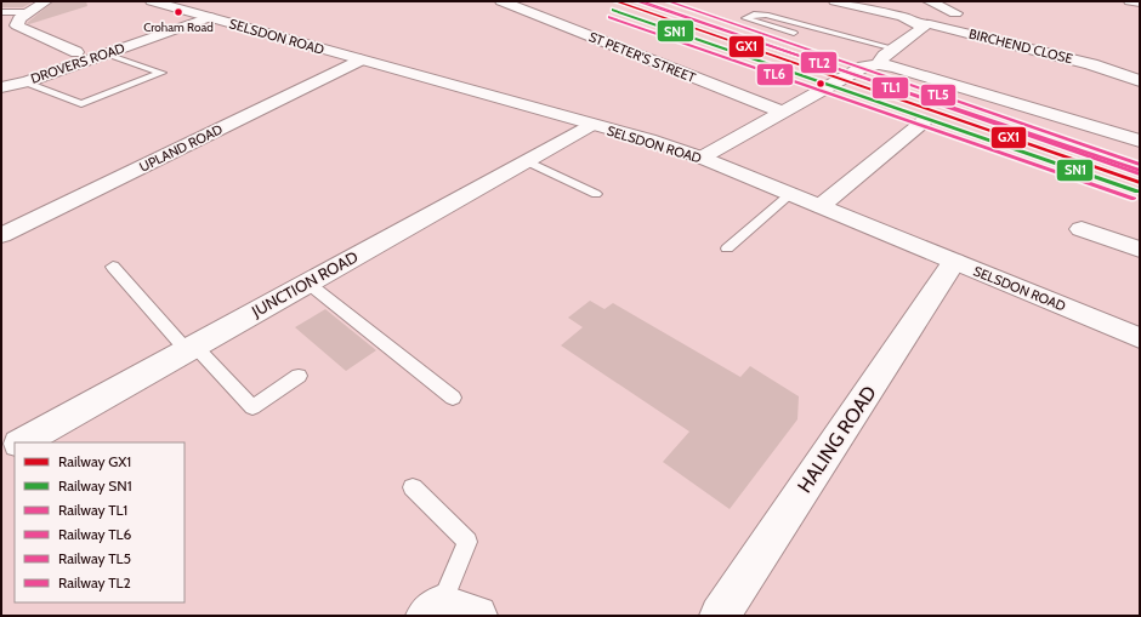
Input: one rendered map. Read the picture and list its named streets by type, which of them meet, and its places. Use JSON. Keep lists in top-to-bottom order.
{
  "streets": {
    "street": [
      "SELSDON ROAD",
      "BIRCHEND CLOSE",
      "ST PETER'S STREET",
      "DROVERS ROAD",
      "UPLAND ROAD",
      "JUNCTION ROAD",
      "HALING ROAD"
    ]
  },
  "crossings": [
    ["SELSDON ROAD", "DROVERS ROAD"],
    ["SELSDON ROAD", "UPLAND ROAD"],
    ["SELSDON ROAD", "JUNCTION ROAD"],
    ["SELSDON ROAD", "HALING ROAD"]
  ],
  "places": ["Croham Road"],
  "lines": [
    "rail line GX1",
    "rail line TL1",
    "rail line TL5",
    "rail line TL2",
    "rail line SN1",
    "rail line TL6"
  ],
  "legend": [
    "Railway GX1",
    "Railway SN1",
    "Railway TL1",
    "Railway TL6",
    "Railway TL5",
    "Railway TL2"
  ]
}
